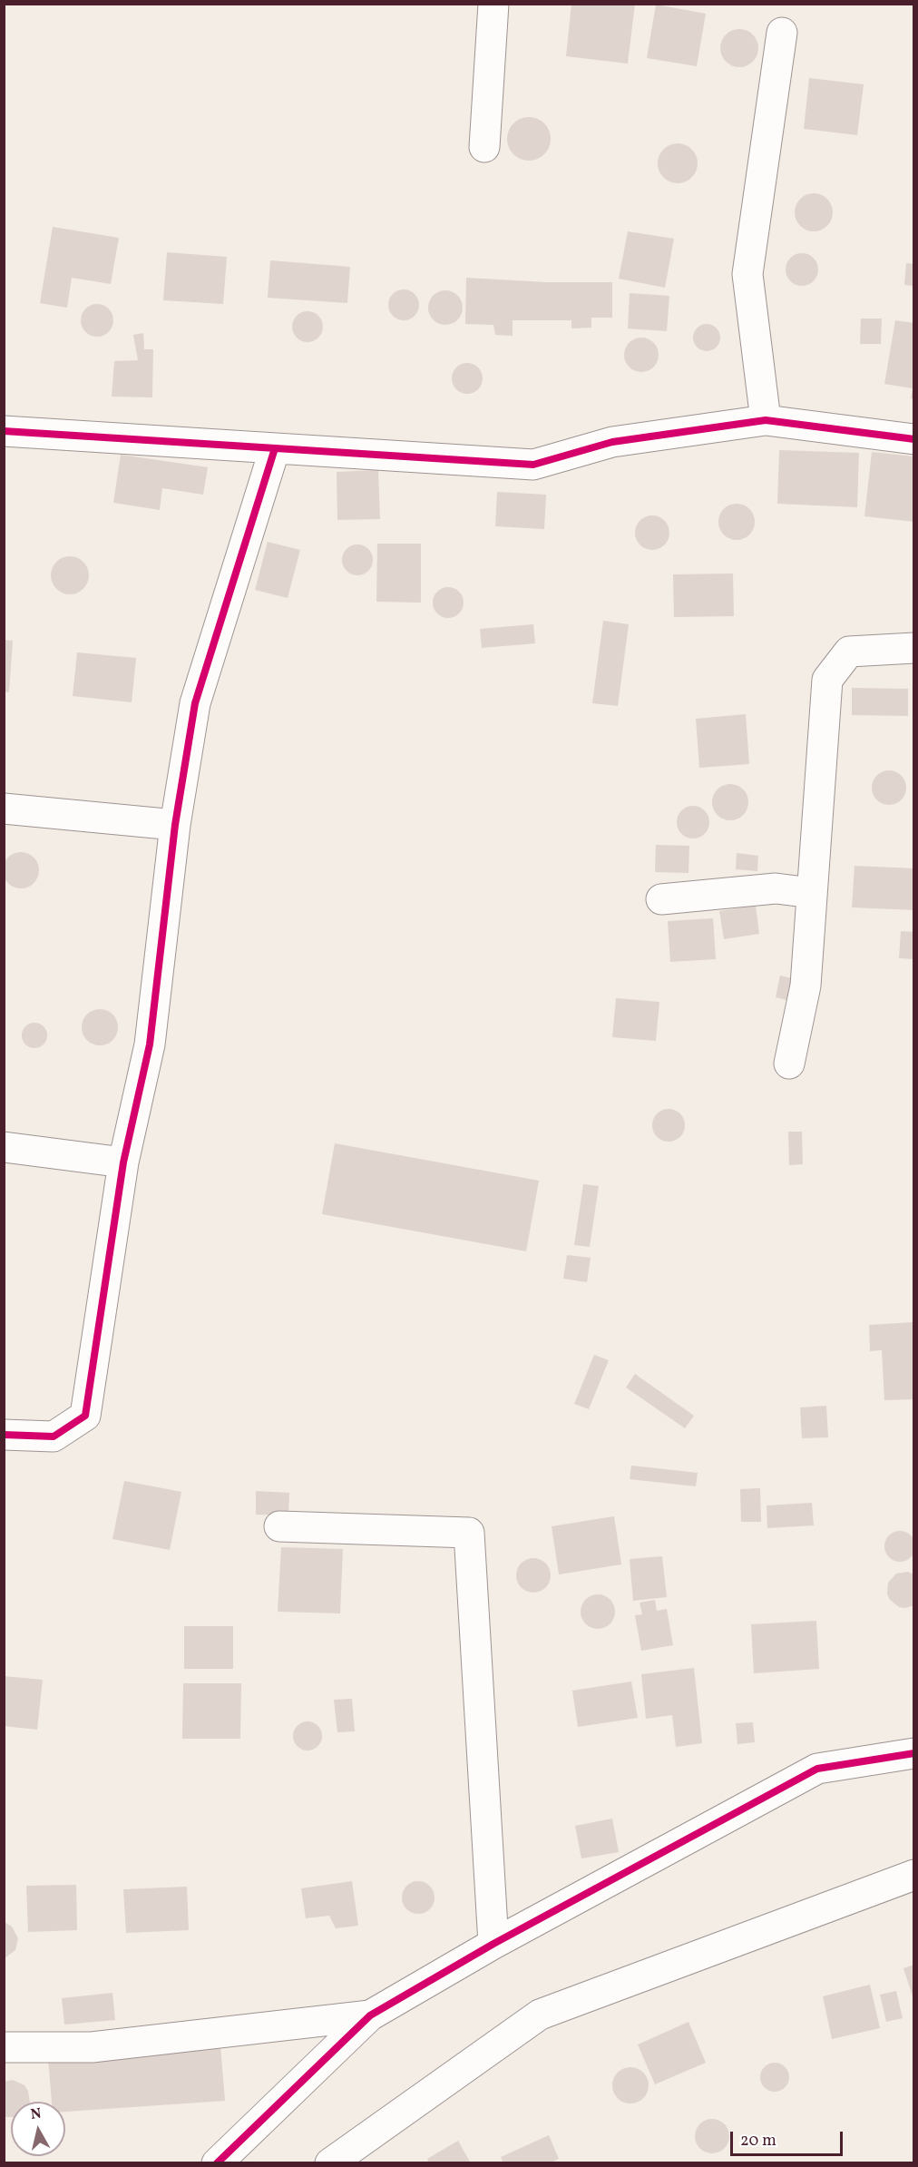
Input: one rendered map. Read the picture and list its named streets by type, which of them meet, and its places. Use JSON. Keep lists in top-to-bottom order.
{
  "scale_bar": "20 m",
  "north": "top"
}
